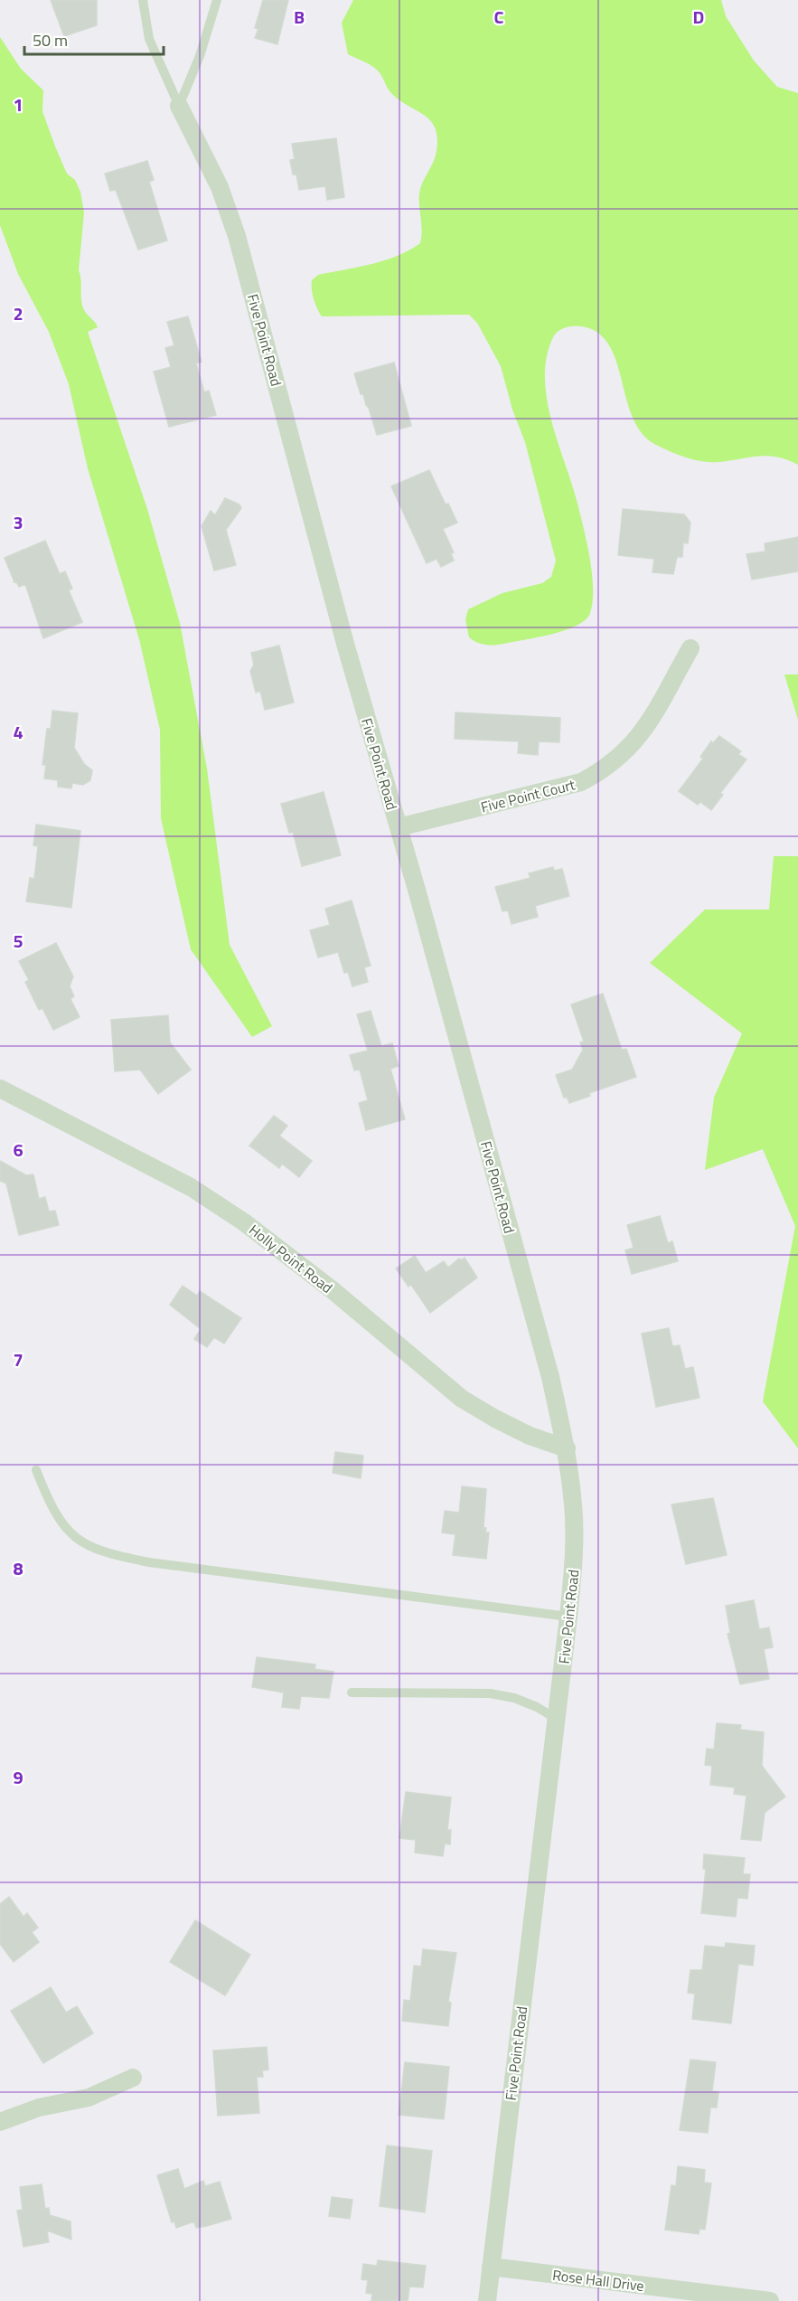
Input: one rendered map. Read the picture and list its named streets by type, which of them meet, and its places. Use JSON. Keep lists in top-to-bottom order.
{
  "streets": {
    "street": [
      "Five Point Road",
      "Five Point Court",
      "Holly Point Road",
      "Rose Hall Drive"
    ]
  },
  "crossings": [
    ["Five Point Road", "Five Point Court"],
    ["Five Point Road", "Holly Point Road"],
    ["Five Point Road", "Rose Hall Drive"]
  ],
  "scale_bar": "50 m",
  "grid": {
    "columns": ["B", "C", "D"],
    "rows": [
      "1",
      "2",
      "3",
      "4",
      "5",
      "6",
      "7",
      "8",
      "9"
    ]
  }
}
